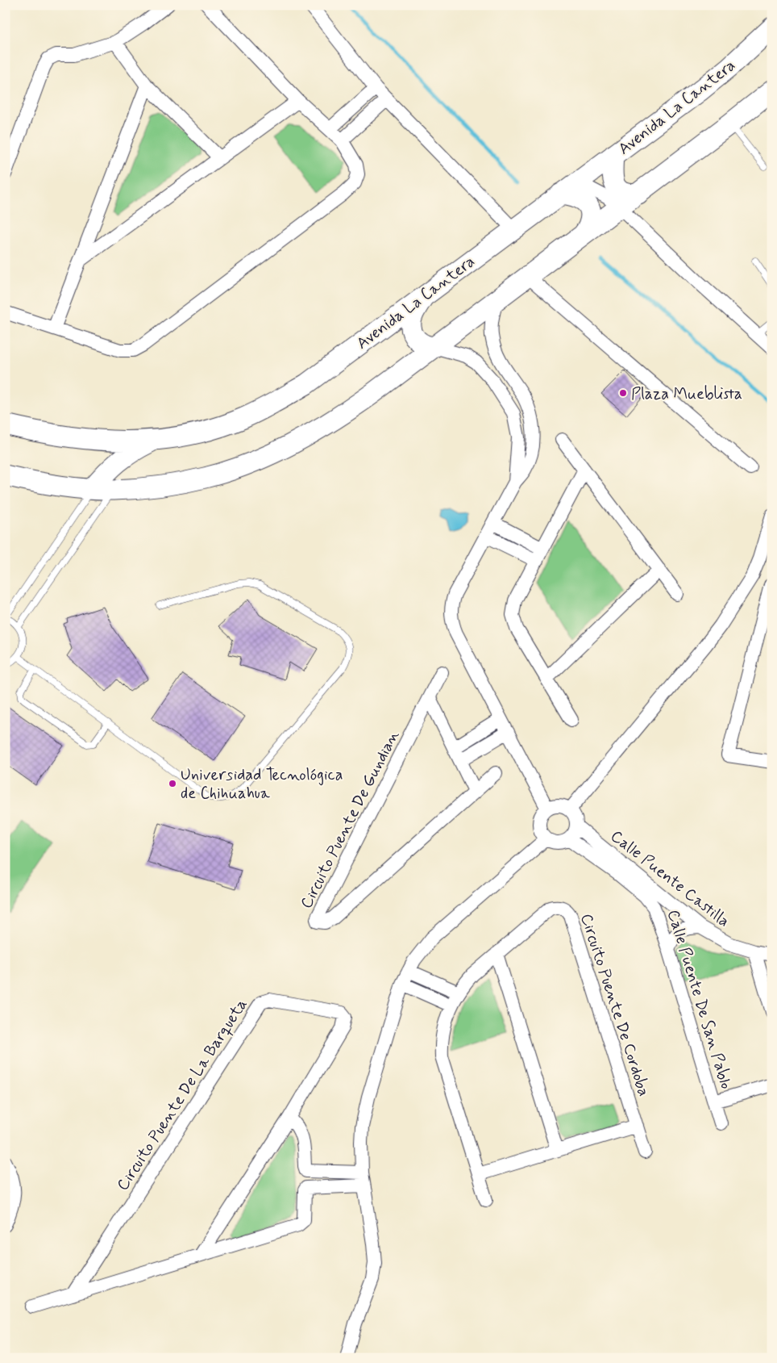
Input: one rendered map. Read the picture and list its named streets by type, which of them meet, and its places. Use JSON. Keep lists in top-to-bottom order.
{
  "streets": {
    "main road": ["Avenida La Cantera"],
    "street": [
      "Circuito Puente De Gundian",
      "Calle Puente Castilla",
      "Calle Puente De San Pablo",
      "Circuito Puente De Cordoba",
      "Circuito Puente De La Barqueta"
    ]
  },
  "crossings": [
    ["Calle Puente Castilla", "Calle Puente De San Pablo"]
  ],
  "places": ["Plaza Mueblista", "Universidad Tecnológica de Chihuahua"]
}
